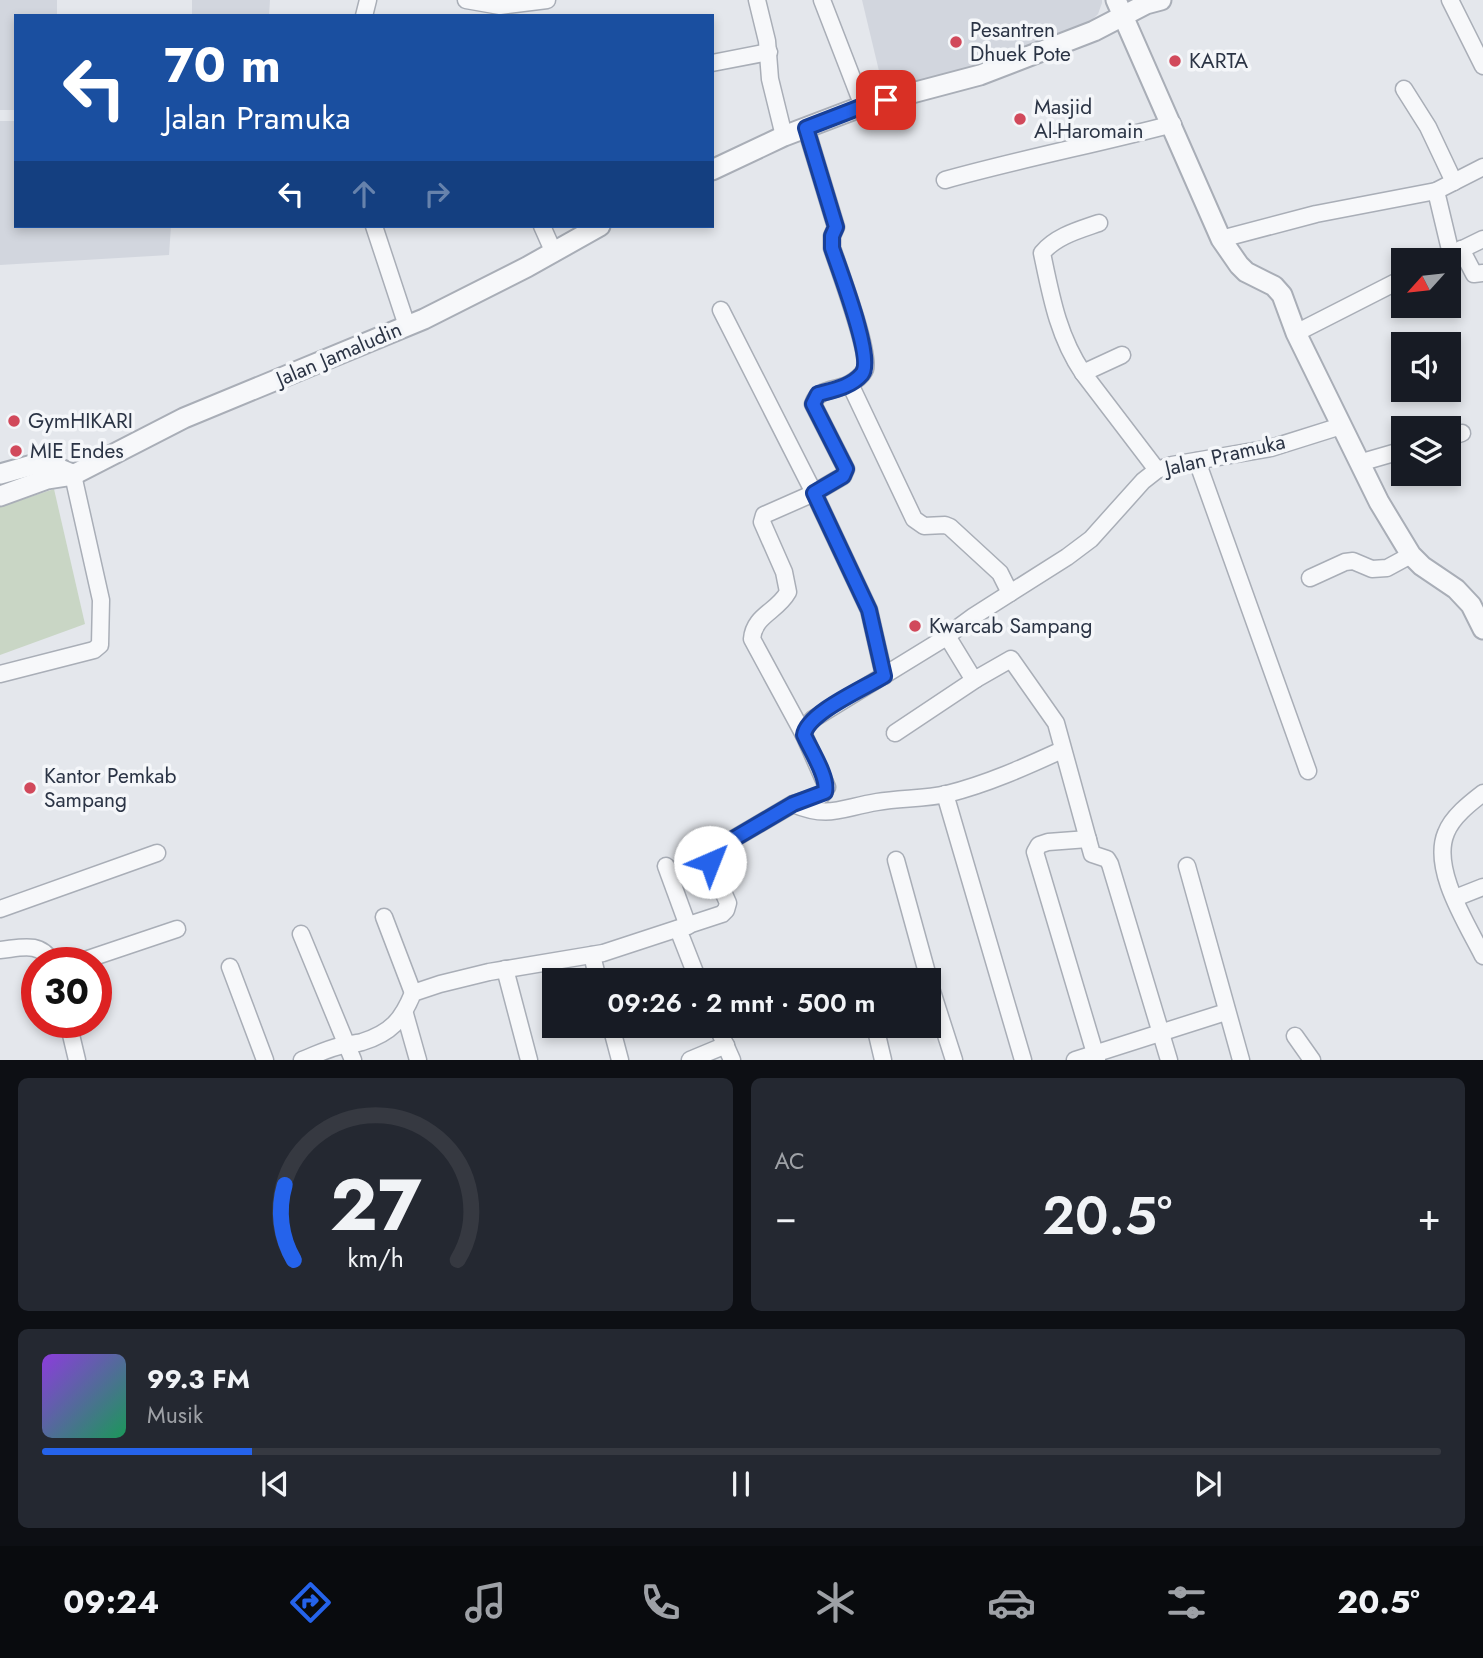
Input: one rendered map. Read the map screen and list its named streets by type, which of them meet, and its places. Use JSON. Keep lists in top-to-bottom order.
{
  "streets": {
    "street": ["Jalan Jamaludin", "Jalan Pramuka"]
  },
  "places": [
    "Pesantren Dhuek Pote",
    "KARTA",
    "Masjid Al-Haromain",
    "GymHIKARI",
    "MIE Endes",
    "Kwarcab Sampang",
    "Kantor Pemkab Sampang"
  ],
  "north": "bottom left",
  "page": {
    "turn": ["70 m", "Jalan Pramuka"],
    "limit": "30",
    "trip": "09:26 · 2 mnt · 500 m",
    "tile": "AC",
    "heat": ["−", "20.5°", "+"],
    "song": ["99.3 FM", "Musik"],
    "tabs": ["09:24", "20.5°"],
    "gauge": ["27", "km/h"]
  }
}
